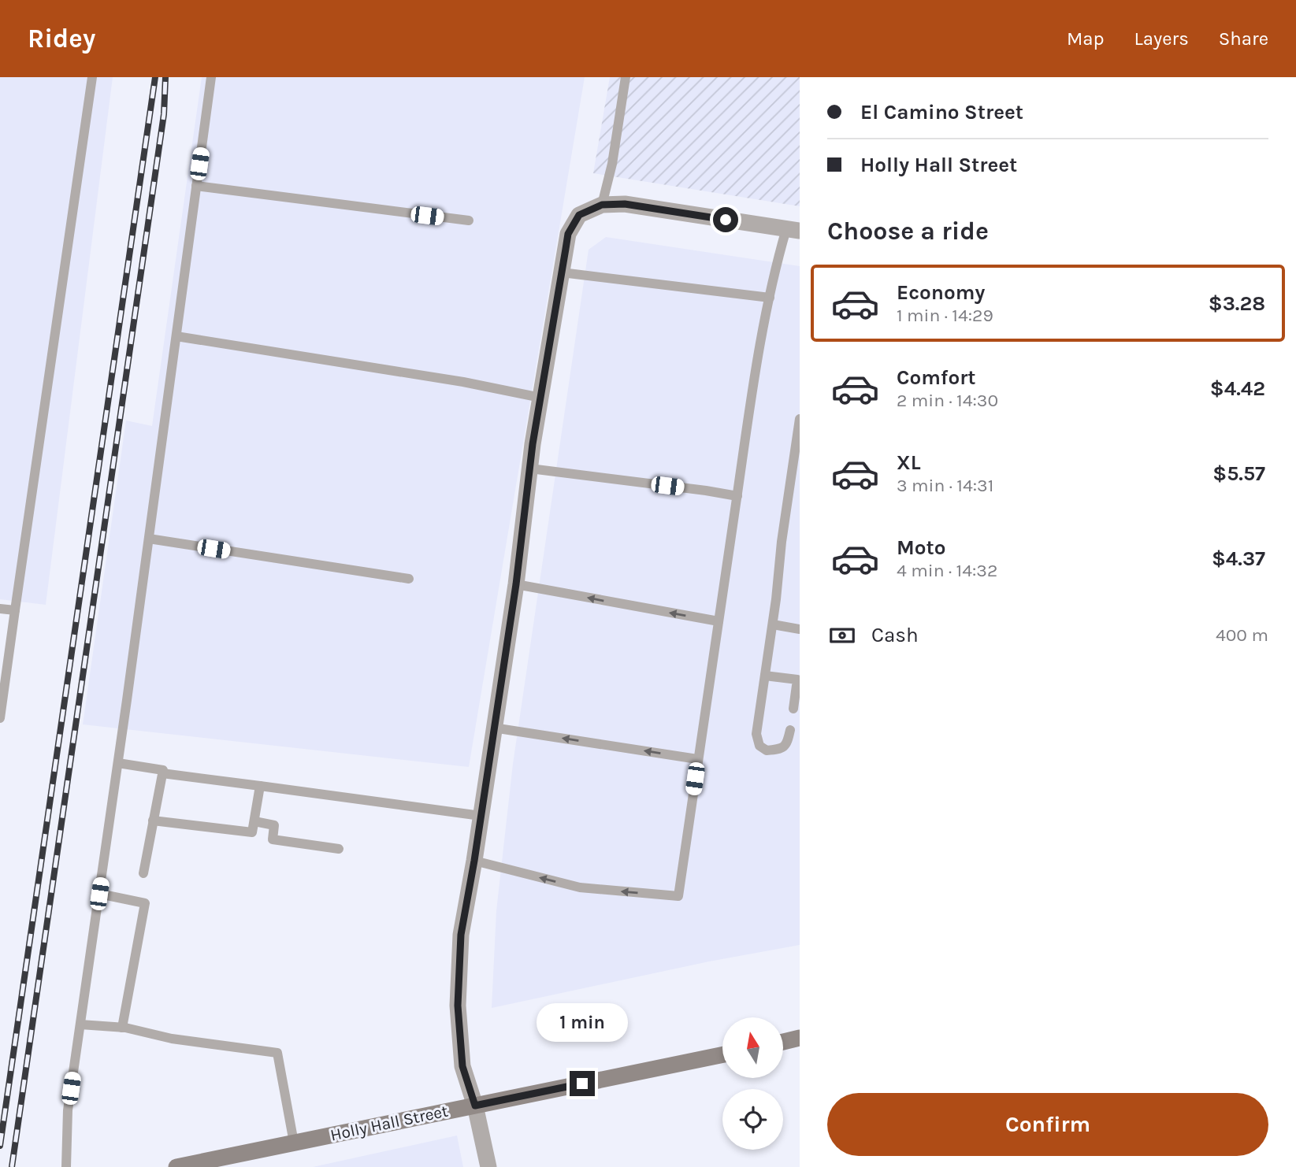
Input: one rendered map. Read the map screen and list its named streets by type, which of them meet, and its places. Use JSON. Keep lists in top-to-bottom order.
{
  "streets": {
    "street": ["Holly Hall Street"]
  },
  "north": "top",
  "page": {
    "header": "Ridey",
    "nav": ["Map", "Layers", "Share"],
    "banner": ["El Camino Street", "Holly Hall Street"],
    "heading": "Choose a ride",
    "list": [
      {
        "name": "Economy",
        "note": "1 min · 14:29",
        "value": "$3.28"
      },
      {
        "name": "Comfort",
        "note": "2 min · 14:30",
        "value": "$4.42"
      },
      {
        "name": "XL",
        "note": "3 min · 14:31",
        "value": "$5.57"
      },
      {
        "name": "Moto",
        "note": "4 min · 14:32",
        "value": "$4.37"
      }
    ],
    "pay": ["Cash", "400 m"],
    "bubble": "1 min",
    "buttons": "Confirm"
  }
}
